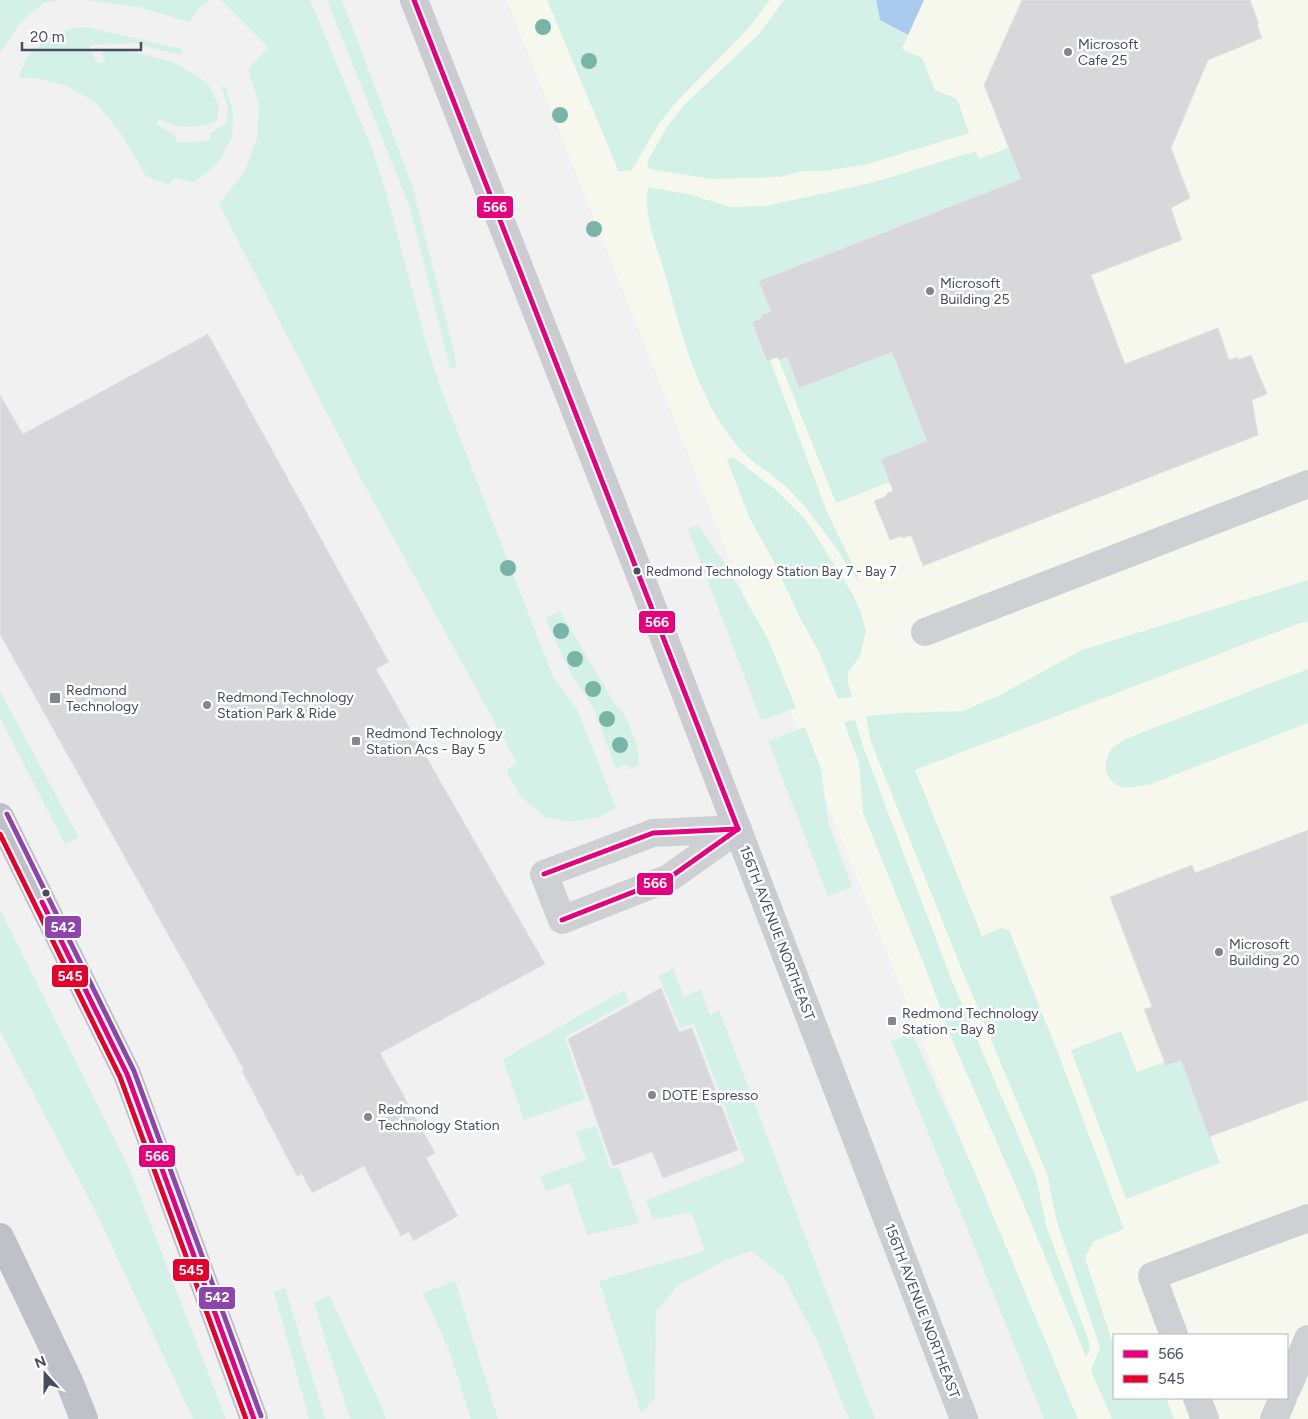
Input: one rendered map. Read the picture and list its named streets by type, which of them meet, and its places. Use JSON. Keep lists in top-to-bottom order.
{
  "streets": {
    "main road": ["156TH AVENUE NORTHEAST"]
  },
  "places": {
    "other": [
      "Microsoft Cafe 25",
      "Microsoft Building 25",
      "Redmond Technology Station Bay 7 - Bay 7",
      "Redmond Technology Station Park & Ride",
      "Microsoft Building 20",
      "DOTE Espresso",
      "Redmond Technology Station"
    ],
    "transit": ["Redmond Technology", "Redmond Technology Station Acs - Bay 5", "Redmond Technology Station - Bay 8"]
  },
  "lines": ["transit line 566", "transit line 542", "transit line 545"],
  "legend": ["566", "545"],
  "scale_bar": "20 m",
  "north": "top"
}
